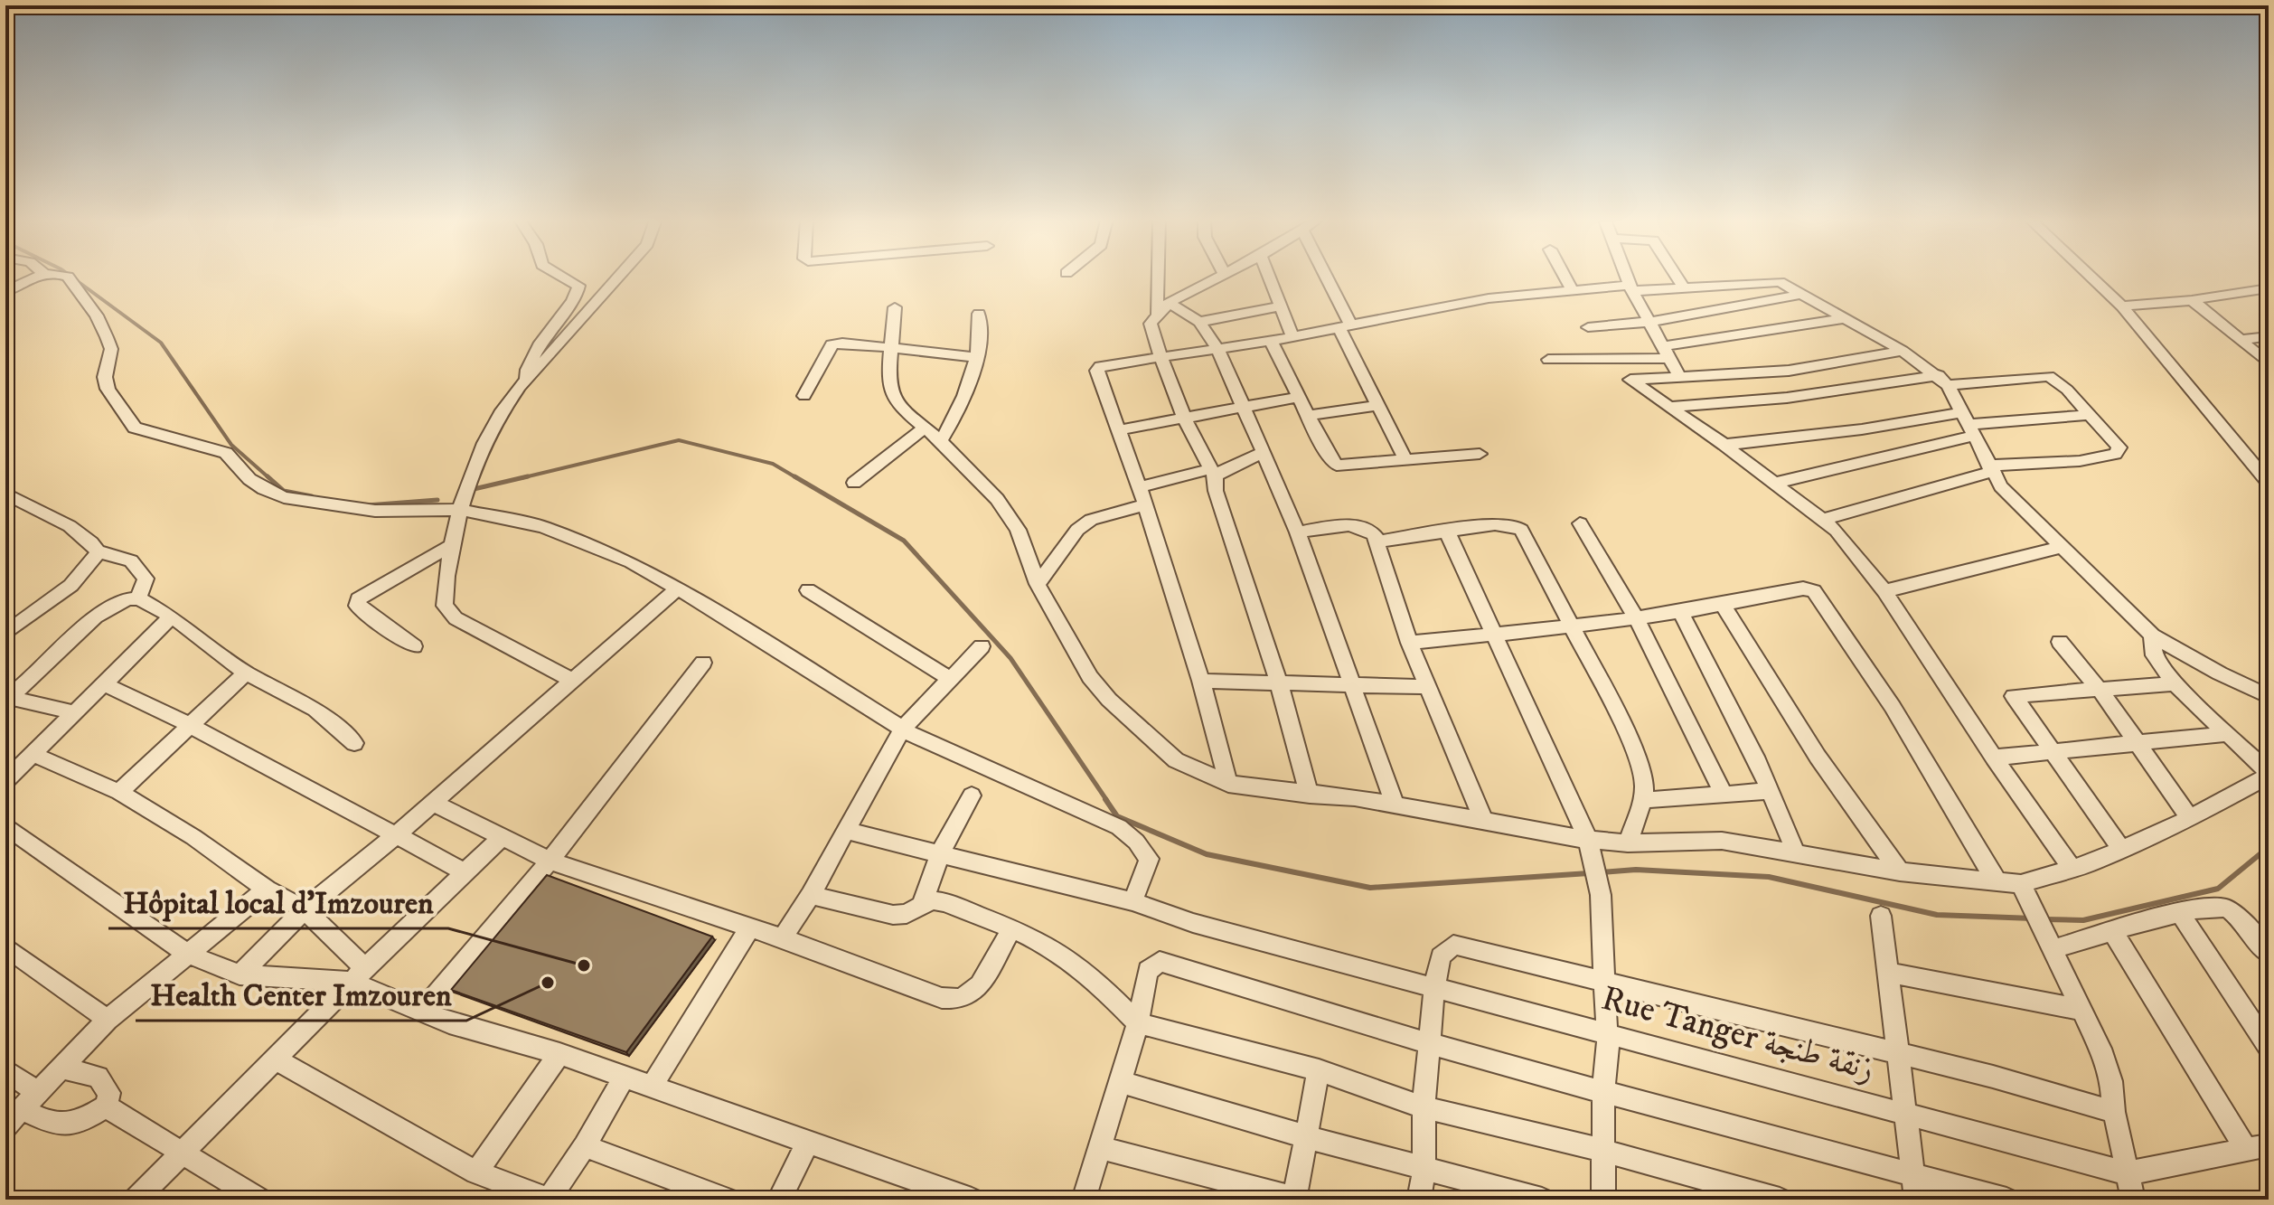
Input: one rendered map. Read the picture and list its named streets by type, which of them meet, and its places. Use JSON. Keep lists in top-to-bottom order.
{
  "streets": {
    "street": ["Rue Tanger زنقة طنجة"]
  },
  "places": ["Hôpital local d'Imzouren", "Health Center Imzouren"]
}
